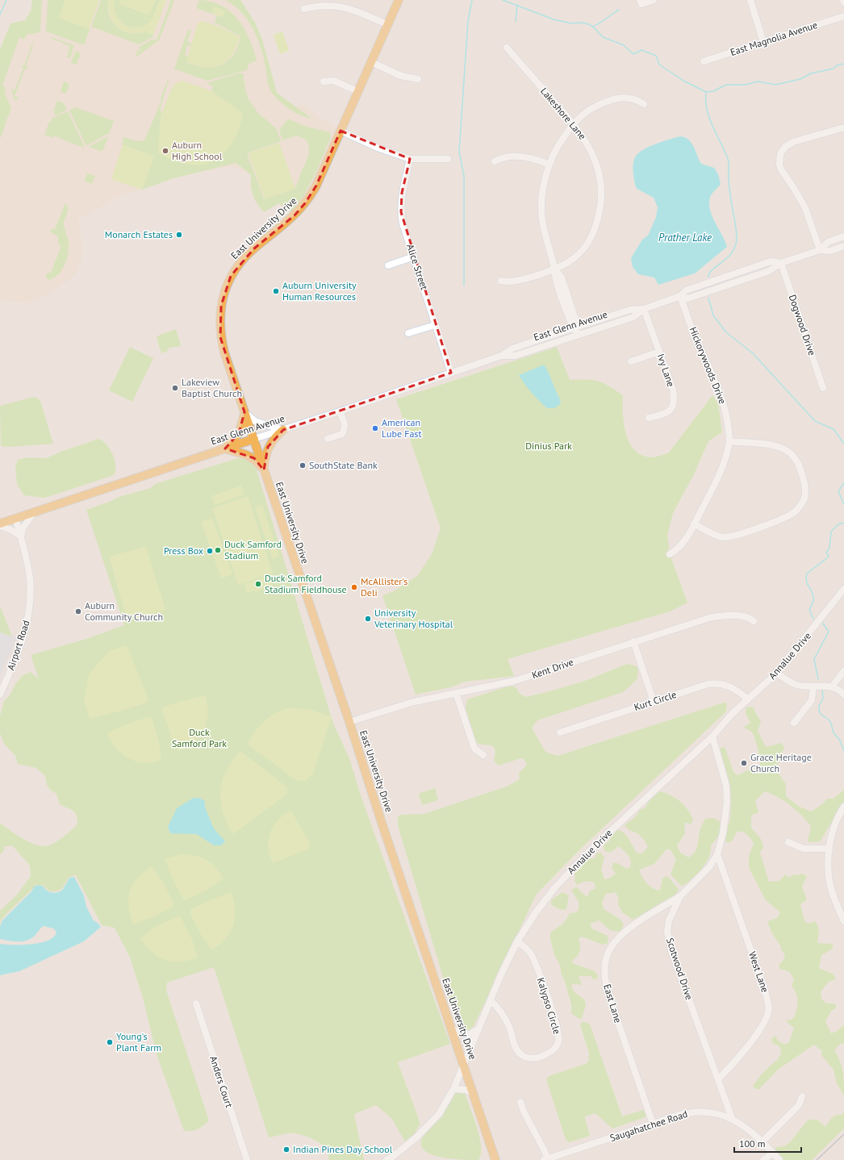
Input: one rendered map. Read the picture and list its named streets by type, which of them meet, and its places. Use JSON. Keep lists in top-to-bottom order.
{
  "streets": {
    "main road": ["East University Drive", "East Glenn Avenue"],
    "street": [
      "East Magnolia Avenue",
      "Lakeshore Lane",
      "Alice Street",
      "Dogwood Drive",
      "Hickorywoods Drive",
      "Ivy Lane",
      "Airport Road",
      "Annalue Drive",
      "Kent Drive",
      "Kurt Circle",
      "Scotwood Drive",
      "West Lane",
      "East Lane",
      "Kalypso Circle",
      "Anders Court",
      "Saugahatchee Road"
    ]
  },
  "crossings": [
    ["East University Drive", "East Glenn Avenue"],
    ["East University Drive", "Annalue Drive"],
    ["East University Drive", "Kent Drive"],
    ["Alice Street", "East Glenn Avenue"],
    ["Dogwood Drive", "East Glenn Avenue"],
    ["East Glenn Avenue", "Hickorywoods Drive"],
    ["East Glenn Avenue", "Ivy Lane"],
    ["East Glenn Avenue", "Airport Road"],
    ["Annalue Drive", "Kurt Circle"],
    ["Annalue Drive", "Scotwood Drive"],
    ["Annalue Drive", "Kalypso Circle"],
    ["Scotwood Drive", "West Lane"],
    ["Scotwood Drive", "East Lane"],
    ["Scotwood Drive", "Saugahatchee Road"],
    ["East Lane", "Saugahatchee Road"]
  ],
  "water": ["Prather Lake"],
  "parks": ["Dinius Park", "Duck Samford Park"],
  "places": [
    "Auburn High School",
    "Monarch Estates",
    "Auburn University Human Resources",
    "Lakeview Baptist Church",
    "American Lube Fast",
    "SouthState Bank",
    "Duck Samford Stadium",
    "Press Box",
    "Duck Samford Stadium Fieldhouse",
    "McAllister's Deli",
    "Auburn Community Church",
    "University Veterinary Hospital",
    "Grace Heritage Church",
    "Young's Plant Farm",
    "Indian Pines Day School"
  ],
  "scale_bar": "100 m"
}
